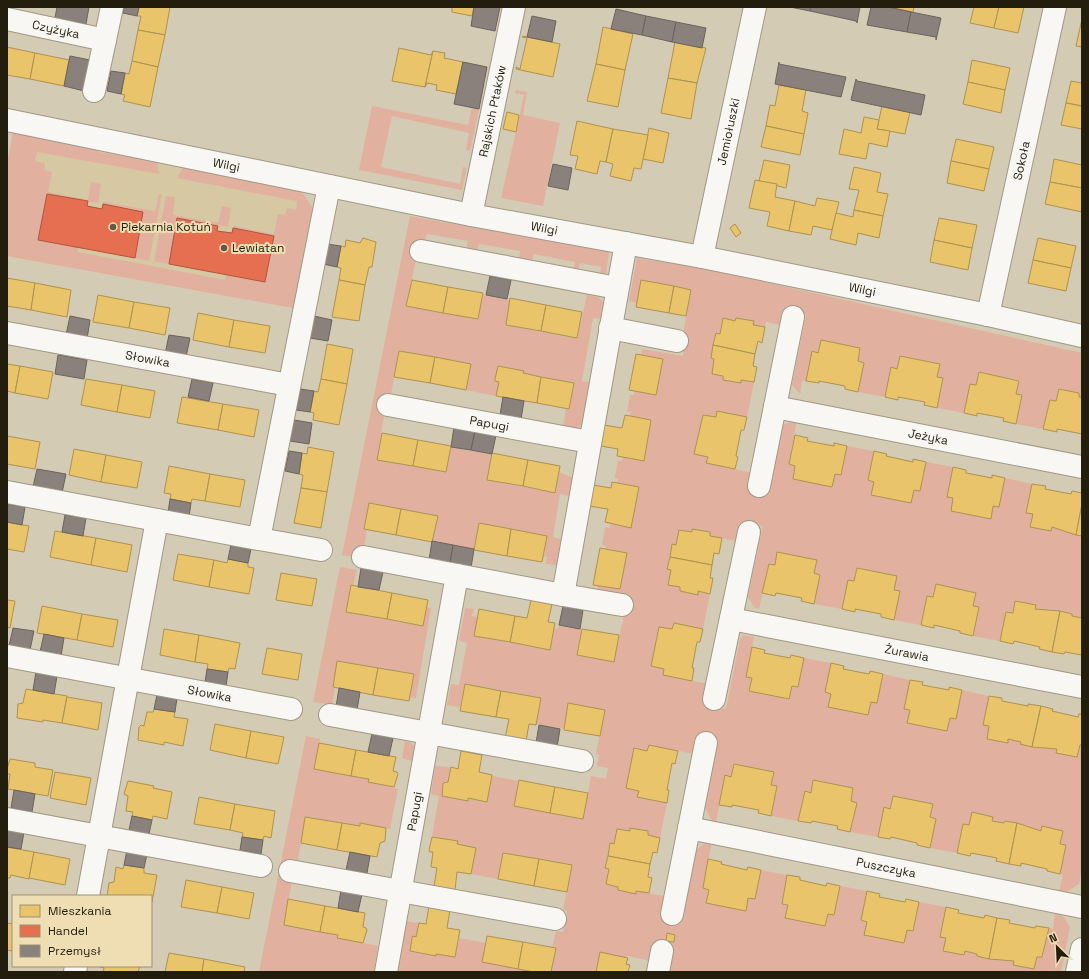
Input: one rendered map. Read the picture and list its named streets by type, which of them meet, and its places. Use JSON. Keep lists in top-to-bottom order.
{
  "streets": {
    "street": [
      "Czyżyka",
      "Rajskich Ptaków",
      "Jemiołuszki",
      "Sokoła",
      "Wilgi",
      "Słowika",
      "Papugi",
      "Jeżyka",
      "Żurawia",
      "Puszczyka"
    ]
  },
  "crossings": [
    ["Rajskich Ptaków", "Wilgi"],
    ["Jemiołuszki", "Wilgi"],
    ["Sokoła", "Wilgi"]
  ],
  "places": ["Piekarnia Kotuń", "Lewiatan"],
  "legend": ["Mieszkania", "Handel", "Przemysł"],
  "north": "top left"
}
